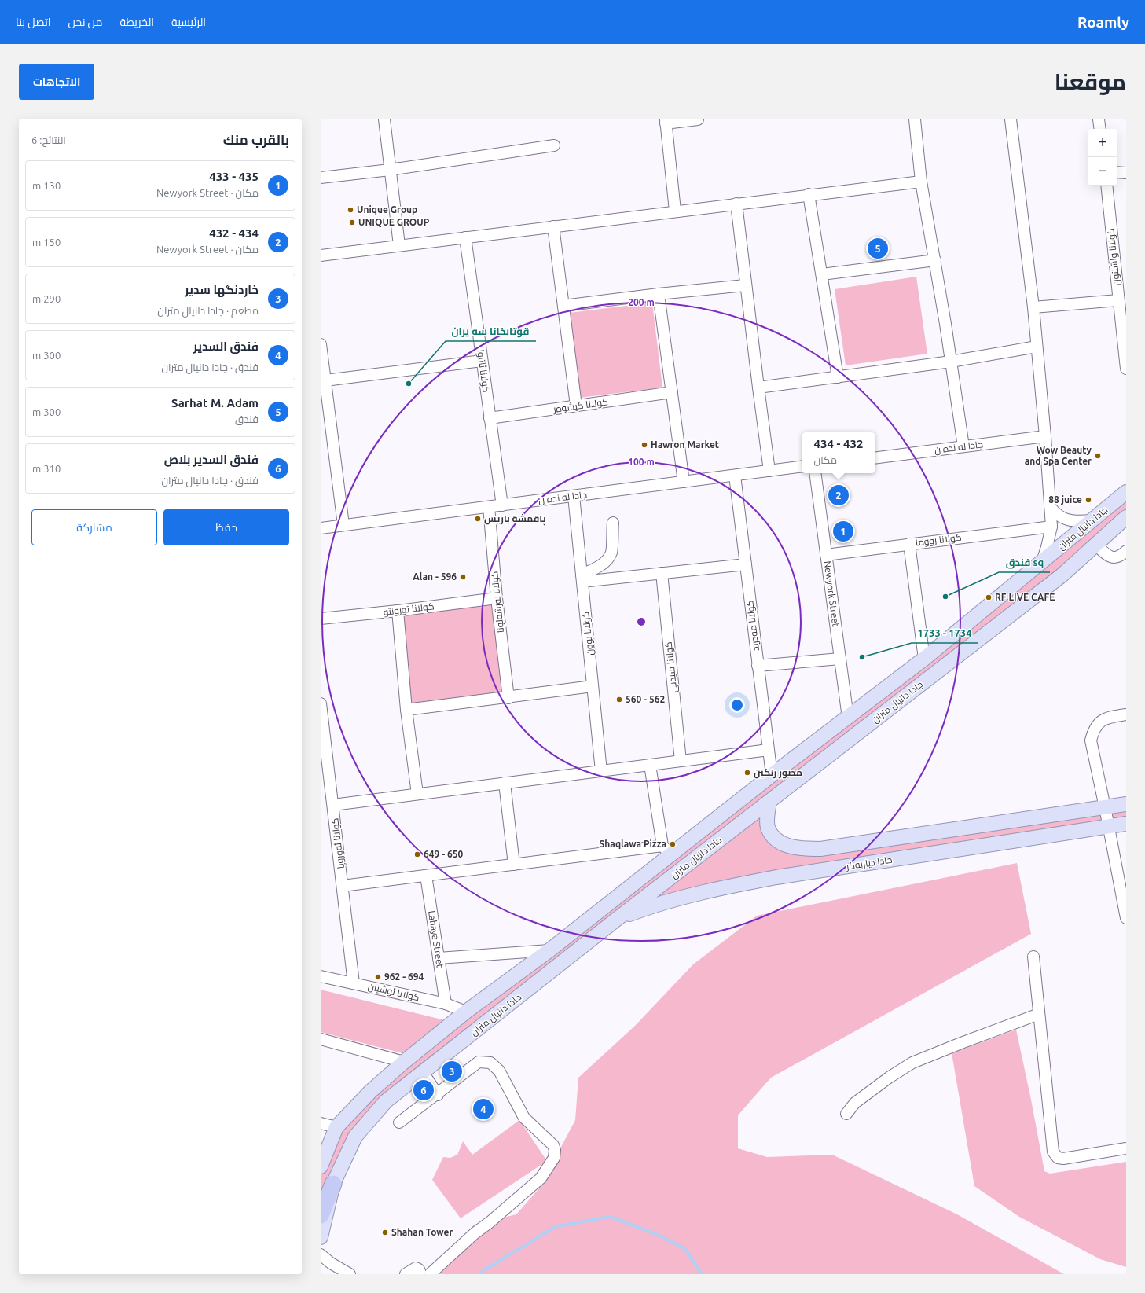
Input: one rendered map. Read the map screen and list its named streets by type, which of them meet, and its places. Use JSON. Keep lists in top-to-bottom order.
{
  "streets": {
    "main road": ["جادا دانيال متران", "جادا دیاربه‌كر"],
    "street": [
      "كولانا واشنتون",
      "كولانا ئاتاوا",
      "كولانا كیشوه‌ر",
      "جادا له نده ن",
      "كولانا رووما",
      "Newyork Street",
      "كولانا به‌رشه‌لونا",
      "كولانا تورونتو",
      "كولانا مه‌درید",
      "كولانا بوون",
      "كولانا سيدنى",
      "كولانا ئه‌وروپا",
      "Lahaya Street",
      "كولانا ئوشيان"
    ]
  },
  "crossings": [
    ["كولانا ئاتاوا", "كولانا كیشوه‌ر"],
    ["كولانا ئاتاوا", "جادا له نده ن"],
    ["جادا له نده ن", "كولانا به‌رشه‌لونا"],
    ["جادا له نده ن", "كولانا مه‌درید"],
    ["جادا له نده ن", "كولانا بوون"],
    ["جادا دانيال متران", "Newyork Street"],
    ["جادا دانيال متران", "كولانا مه‌درید"],
    ["جادا دانيال متران", "جادا دیاربه‌كر"],
    ["جادا دانيال متران", "كولانا ئوشيان"],
    ["كولانا رووما", "Newyork Street"],
    ["كولانا به‌رشه‌لونا", "كولانا تورونتو"],
    ["كولانا ئه‌وروپا", "كولانا ئوشيان"],
    ["Lahaya Street", "كولانا ئوشيان"]
  ],
  "places": [
    "Unique Group",
    "UNIQUE GROUP",
    "قوتابخانا سه يران",
    "Hawron Market",
    "Wow Beauty and Spa Center",
    "88 juice",
    "پاقمشة باريس",
    "Alan - 596",
    "فندق sq",
    "RF LIVE CAFE",
    "1733 - 1734",
    "560 - 562",
    "مصور رنكين",
    "Shaqlawa Pizza",
    "649 - 650",
    "962 - 694",
    "Shahan Tower"
  ],
  "page": {
    "header": "Roamly",
    "nav": [
      "الرئيسية",
      "الخريطة",
      "من نحن",
      "اتصل بنا"
    ],
    "title": "موقعنا",
    "buttons": [
      "الاتجاهات",
      ["حفظ", "مشاركة"]
    ],
    "heading": ["بالقرب منك", "النتائج: 6"],
    "map_buttons": ["+", "−"],
    "list": [
      {
        "mark": "1",
        "name": "435 - 433",
        "note": "مكان · Newyork Street",
        "value": "130 m"
      },
      {
        "mark": "2",
        "name": "434 - 432",
        "note": "مكان · Newyork Street",
        "value": "150 m"
      },
      {
        "mark": "3",
        "name": "خاردنگها سدير",
        "note": "مطعم · جادا دانيال متران",
        "value": "290 m"
      },
      {
        "mark": "4",
        "name": "فندق السدير",
        "note": "فندق · جادا دانيال متران",
        "value": "300 m"
      },
      {
        "mark": "5",
        "name": "Sarhat M. Adam",
        "note": "فندق",
        "value": "300 m"
      },
      {
        "mark": "6",
        "name": "فندق السدير بلاص",
        "note": "فندق · جادا دانيال متران",
        "value": "310 m"
      }
    ],
    "pins": [
      "5",
      "2",
      "1",
      "3",
      "6",
      "4"
    ],
    "popup": ["434 - 432", "مكان"]
  },
  "rings": ["200 m", "100 m"]
}
